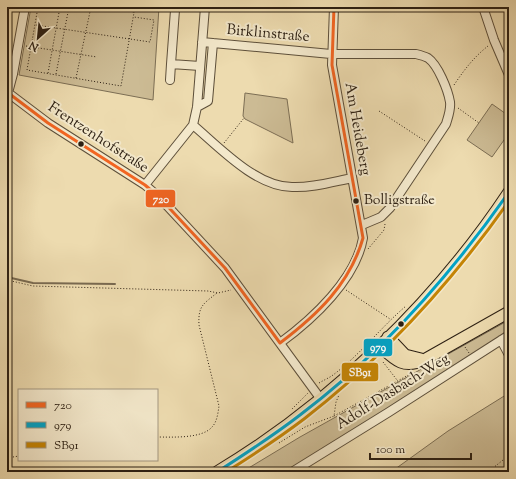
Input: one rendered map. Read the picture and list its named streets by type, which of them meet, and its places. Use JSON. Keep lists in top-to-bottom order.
{
  "streets": {
    "street": [
      "Birklinstraße",
      "Am Heideberg",
      "Frentzenhofstraße",
      "Adolf-Dasbach-Weg"
    ]
  },
  "crossings": [
    ["Birklinstraße", "Am Heideberg"],
    ["Am Heideberg", "Frentzenhofstraße"]
  ],
  "places": ["Bolligstraße"],
  "lines": ["transit line 720", "transit line 979", "transit line SB91"],
  "legend": ["720", "979", "SB91"],
  "scale_bar": "100 m",
  "north": "bottom left"
}
